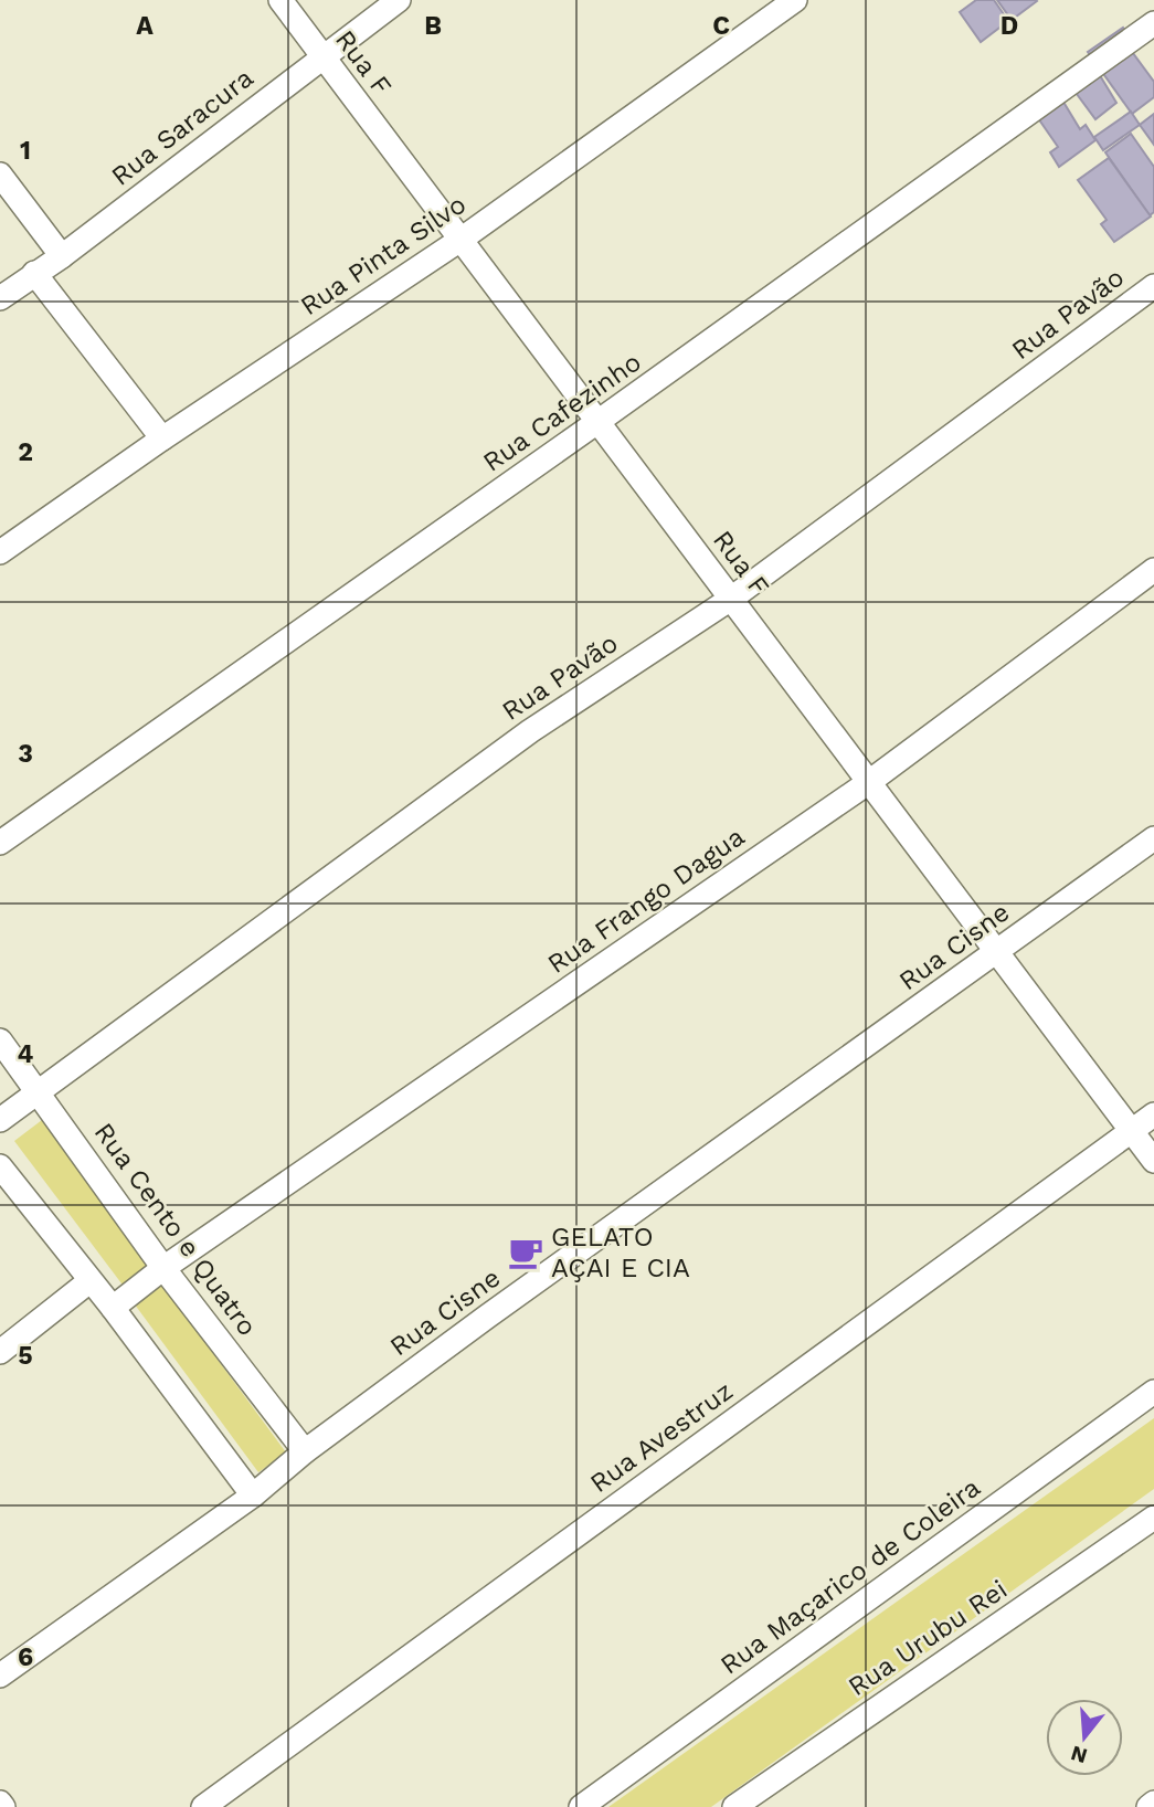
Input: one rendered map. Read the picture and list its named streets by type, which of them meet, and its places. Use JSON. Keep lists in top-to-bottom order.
{
  "streets": {
    "street": [
      "Rua F",
      "Rua Saracura",
      "Rua Pinta Silvo",
      "Rua Pavão",
      "Rua Cafezinho",
      "Rua Frango Dagua",
      "Rua Cisne",
      "Rua Cento e Quatro",
      "Rua Avestruz",
      "Rua Maçarico de Coleira",
      "Rua Urubu Rei"
    ]
  },
  "crossings": [
    ["Rua F", "Rua Saracura"],
    ["Rua F", "Rua Pinta Silvo"],
    ["Rua F", "Rua Pavão"],
    ["Rua F", "Rua Cafezinho"],
    ["Rua F", "Rua Frango Dagua"],
    ["Rua F", "Rua Cisne"],
    ["Rua F", "Rua Avestruz"],
    ["Rua Pavão", "Rua Cento e Quatro"],
    ["Rua Frango Dagua", "Rua Cento e Quatro"],
    ["Rua Cisne", "Rua Cento e Quatro"]
  ],
  "places": {
    "cafe": ["GELATO AÇAI E CIA"]
  },
  "north": "bottom",
  "grid": {
    "columns": [
      "A",
      "B",
      "C",
      "D"
    ],
    "rows": [
      "1",
      "2",
      "3",
      "4",
      "5",
      "6"
    ]
  }
}
